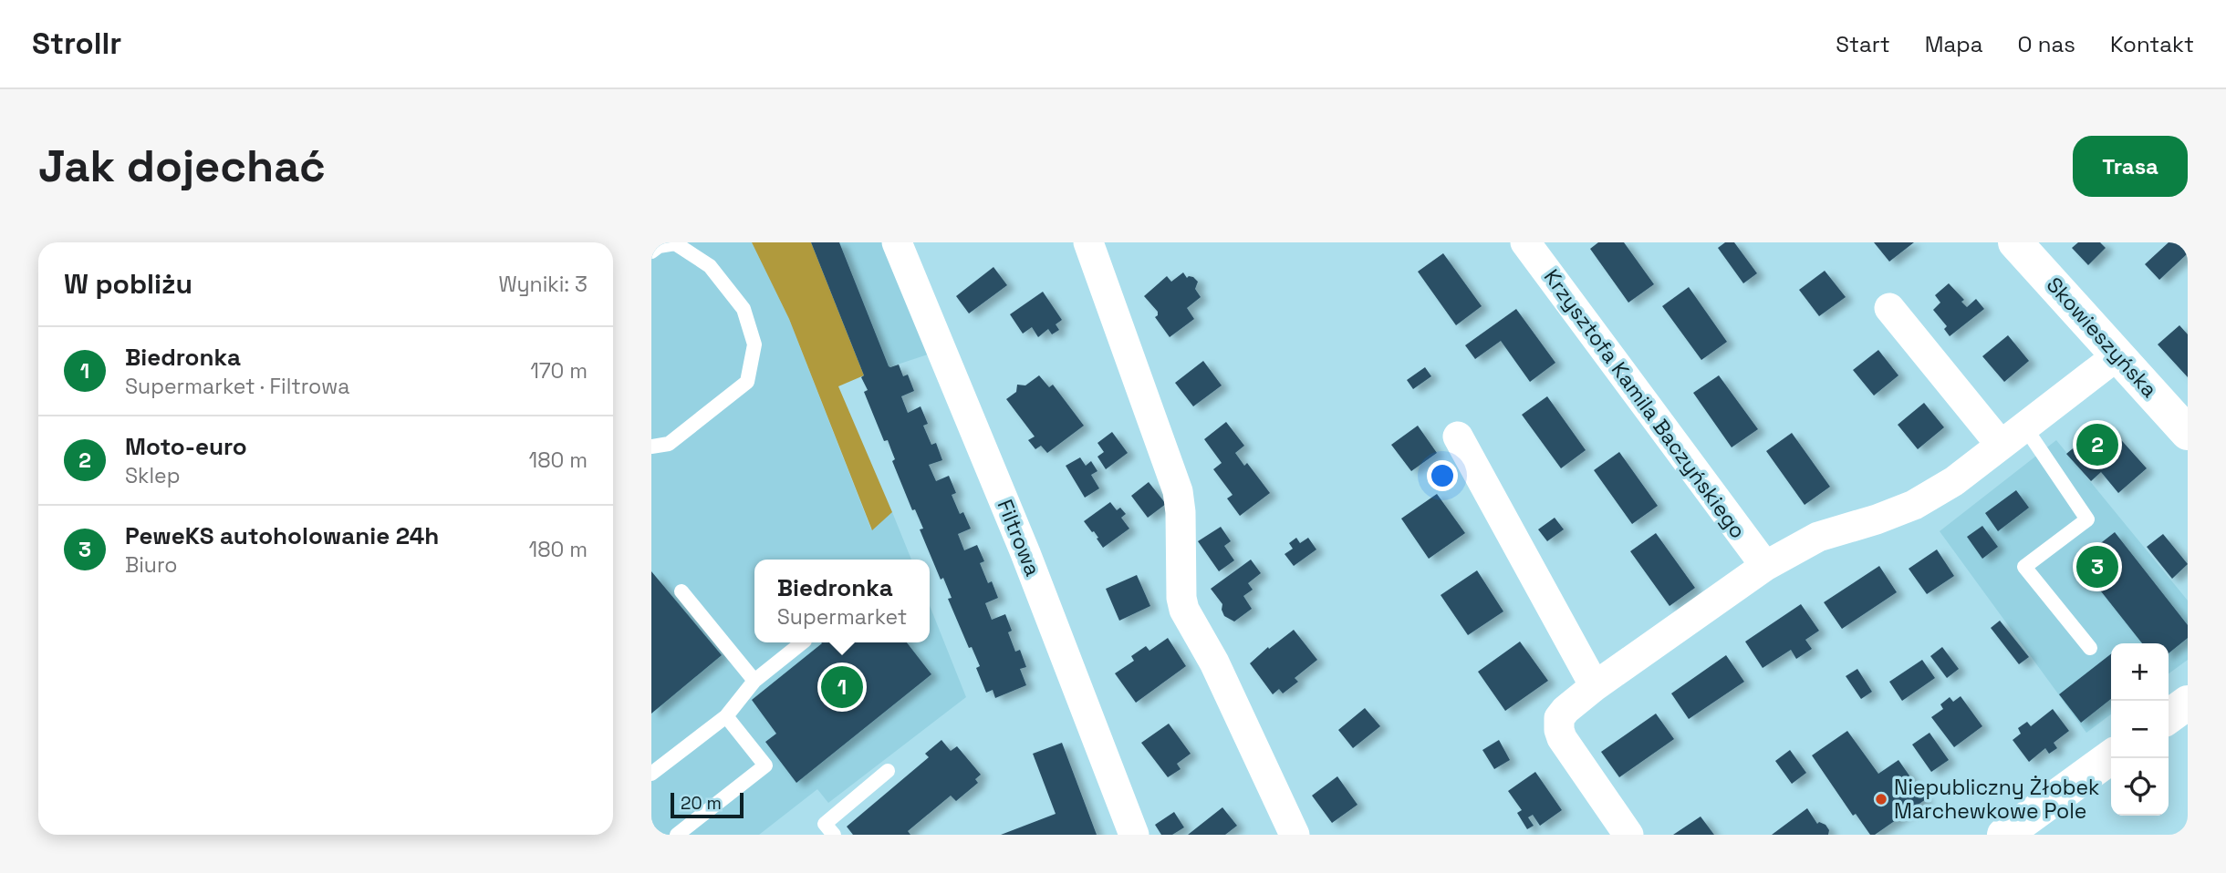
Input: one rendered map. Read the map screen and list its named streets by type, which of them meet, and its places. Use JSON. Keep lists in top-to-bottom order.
{
  "streets": {
    "street": ["Skowieszyńska", "Krzysztofa Kamila Baczyńskiego", "Filtrowa"]
  },
  "places": ["Niepubliczny Żłobek Marchewkowe Pole"],
  "scale_bar": "20 m",
  "page": {
    "header": "Strollr",
    "nav": [
      "Start",
      "Mapa",
      "O nas",
      "Kontakt"
    ],
    "buttons": "Trasa",
    "title": "Jak dojechać",
    "heading": ["W pobliżu", "Wyniki: 3"],
    "list": [
      {
        "mark": "1",
        "name": "Biedronka",
        "note": "Supermarket · Filtrowa",
        "value": "170 m"
      },
      {
        "mark": "2",
        "name": "Moto-euro",
        "note": "Sklep",
        "value": "180 m"
      },
      {
        "mark": "3",
        "name": "PeweKS autoholowanie 24h",
        "note": "Biuro",
        "value": "180 m"
      }
    ],
    "pins": ["2", "3", "1"],
    "popup": ["Biedronka", "Supermarket"],
    "map_buttons": ["+", "−"],
    "scale": "20 m"
  }
}
